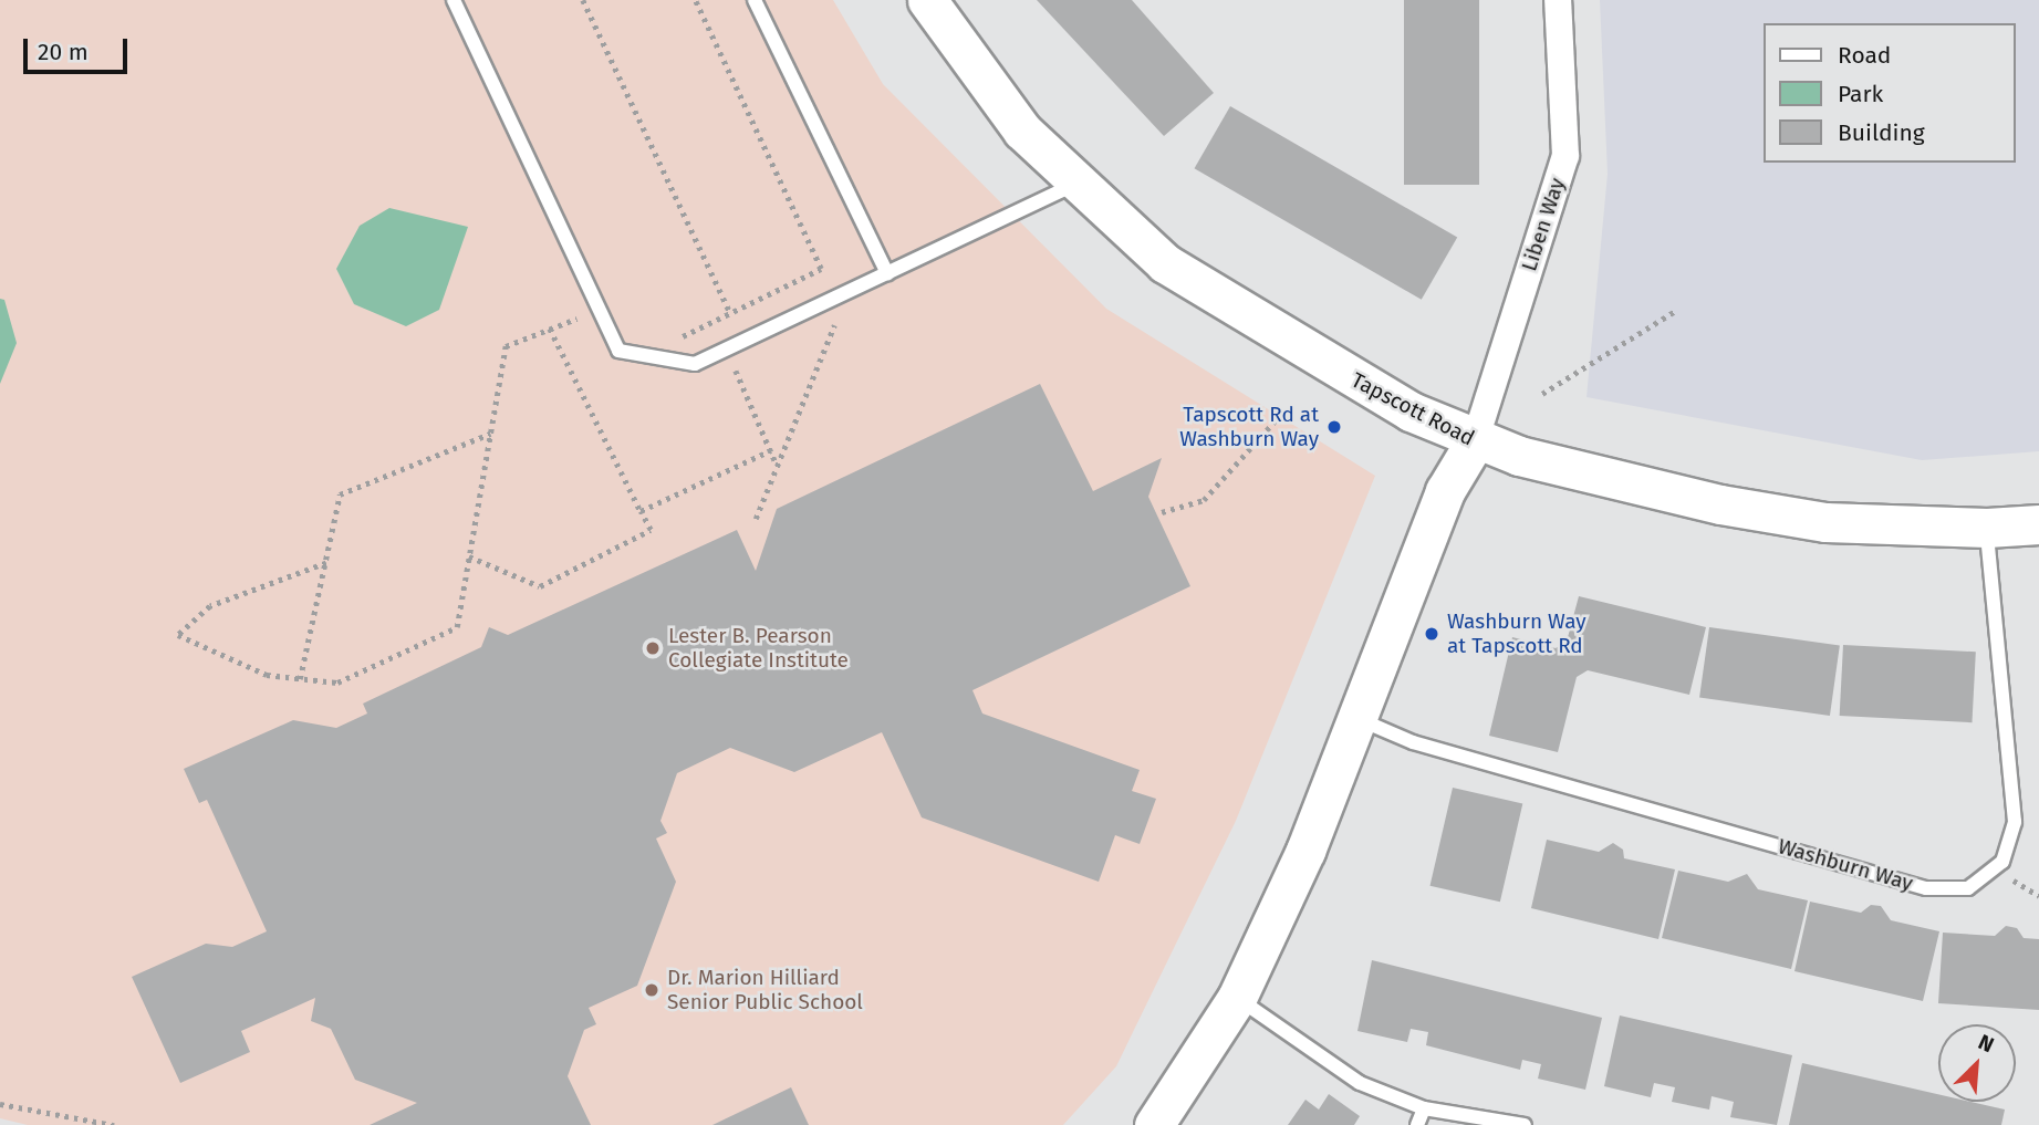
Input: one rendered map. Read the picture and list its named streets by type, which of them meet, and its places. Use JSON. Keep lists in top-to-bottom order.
{
  "streets": {
    "street": ["Liben Way", "Tapscott Road"],
    "lane": ["Washburn Way"]
  },
  "crossings": [
    ["Liben Way", "Tapscott Road"],
    ["Tapscott Road", "Washburn Way"]
  ],
  "places": [
    "Tapscott Rd at Washburn Way",
    "Washburn Way at Tapscott Rd",
    "Lester B. Pearson Collegiate Institute",
    "Dr. Marion Hilliard Senior Public School"
  ],
  "legend": ["Road", "Park", "Building"],
  "scale_bar": "20 m",
  "north": "top right"
}
